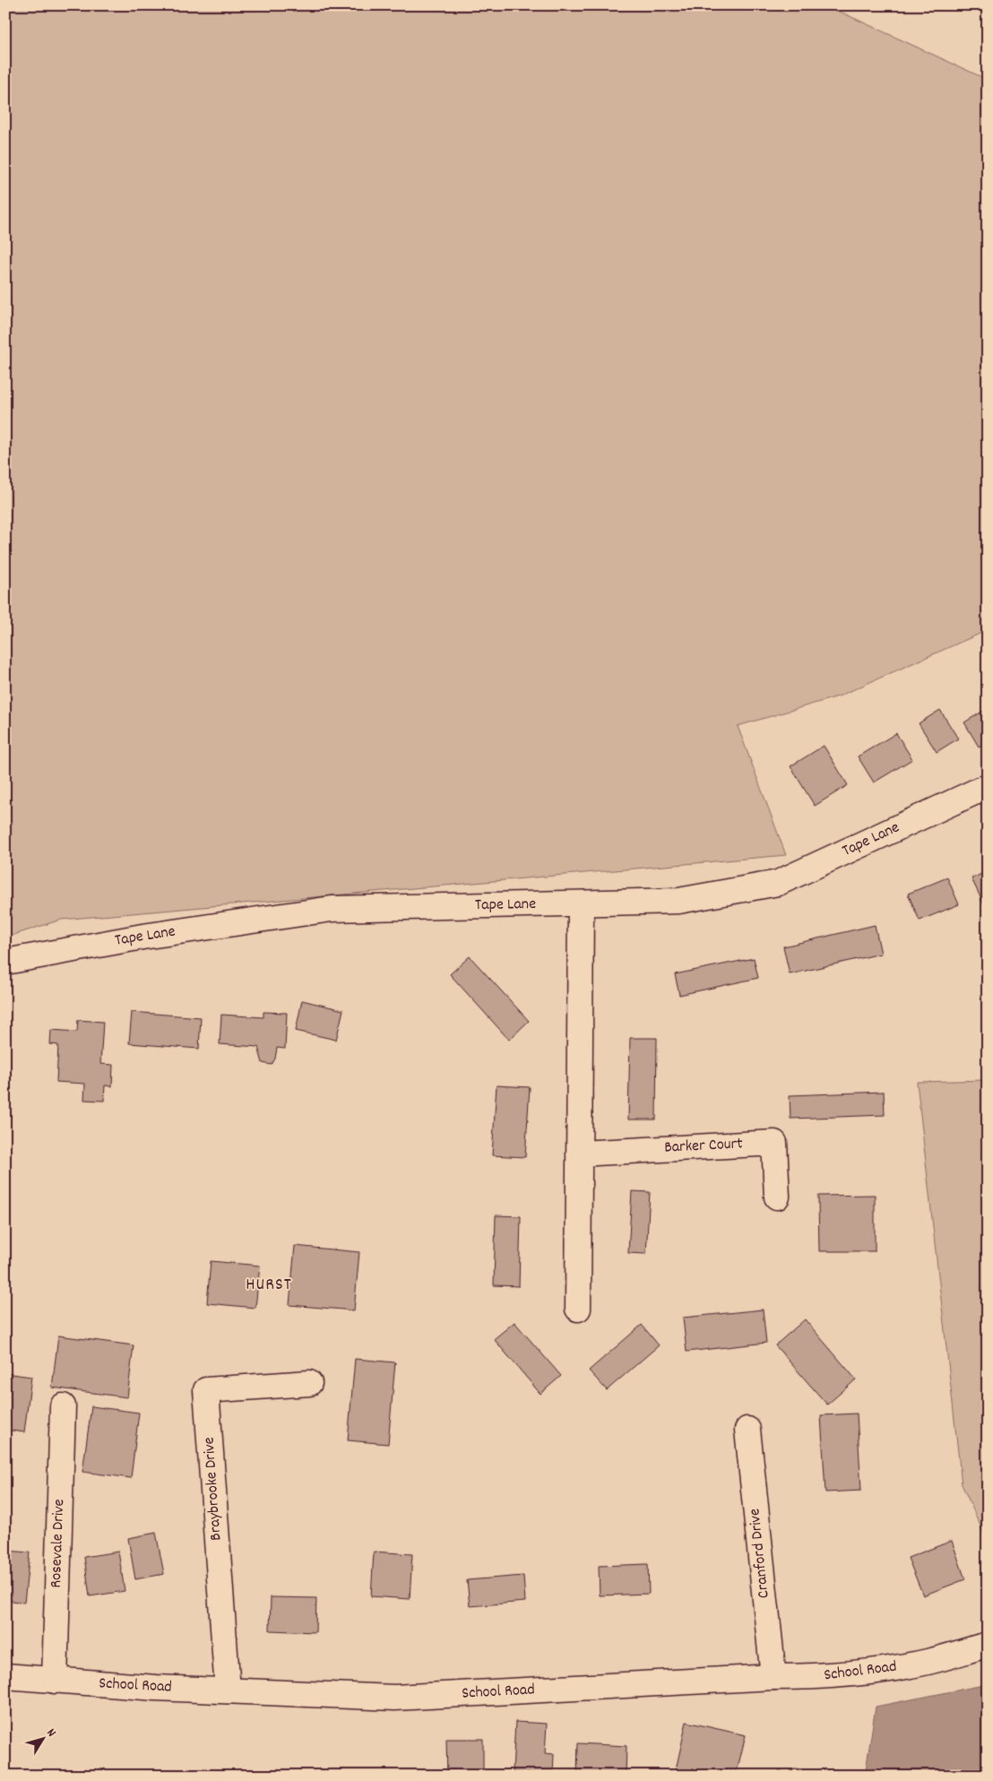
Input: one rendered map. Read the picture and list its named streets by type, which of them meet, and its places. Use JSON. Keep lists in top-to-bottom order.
{
  "streets": {
    "street": [
      "Tape Lane",
      "Barker Court",
      "Braybrooke Drive",
      "Rosevale Drive",
      "Cranford Drive",
      "School Road"
    ]
  },
  "crossings": [
    ["Braybrooke Drive", "School Road"],
    ["Rosevale Drive", "School Road"],
    ["Cranford Drive", "School Road"]
  ],
  "districts": ["HURST"],
  "north": "top right"
}
